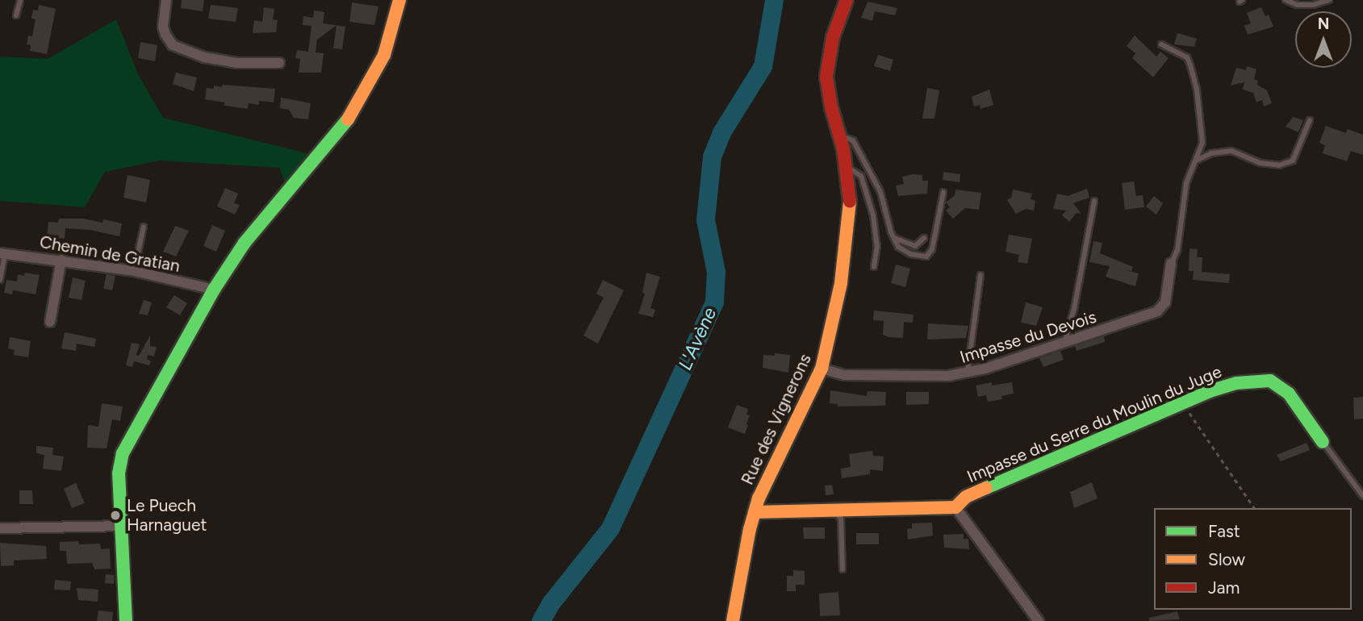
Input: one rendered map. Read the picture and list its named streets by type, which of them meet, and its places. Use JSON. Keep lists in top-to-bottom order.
{
  "streets": {
    "street": [
      "Chemin de Gratian",
      "Impasse du Devois",
      "Rue des Vignerons",
      "Impasse du Serre du Moulin du Juge"
    ]
  },
  "crossings": [
    ["Impasse du Devois", "Rue des Vignerons"]
  ],
  "water": ["L'Avène"],
  "places": ["Le Puech Harnaguet"],
  "legend": ["Fast", "Slow", "Jam"],
  "north": "top"
}
